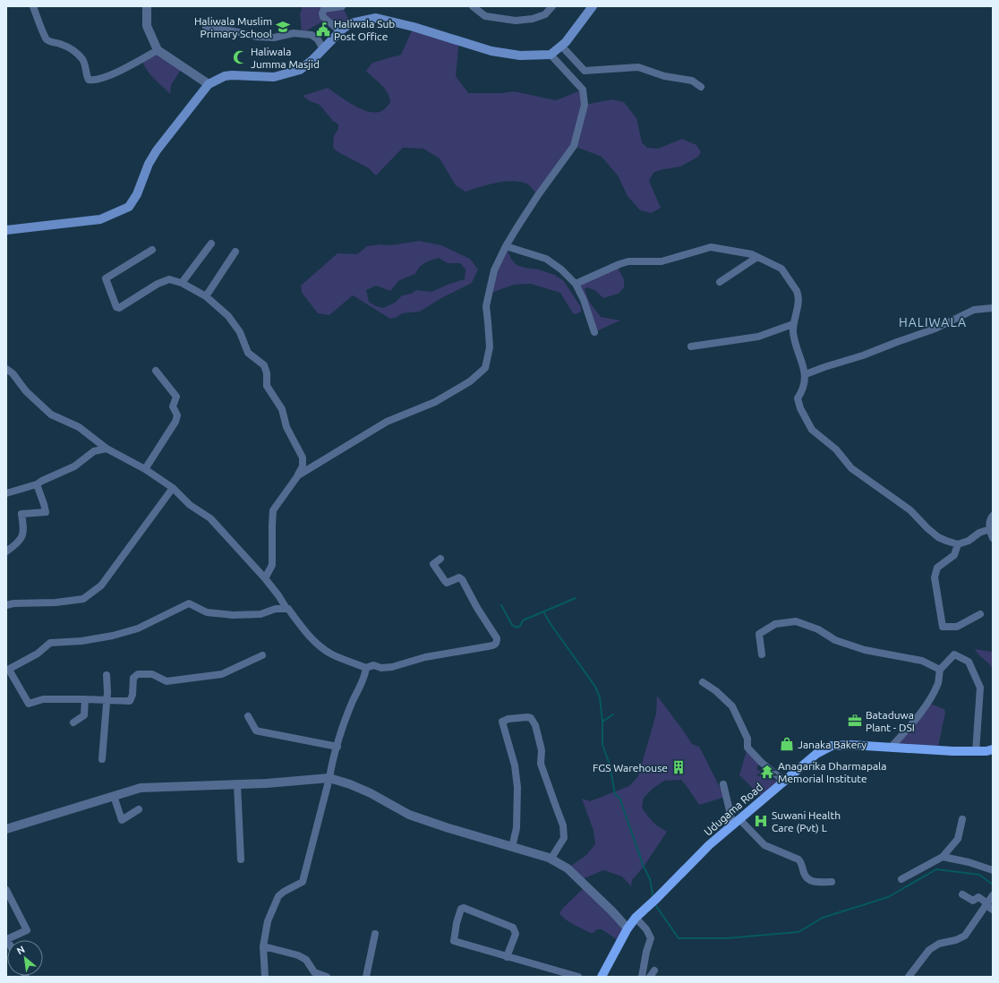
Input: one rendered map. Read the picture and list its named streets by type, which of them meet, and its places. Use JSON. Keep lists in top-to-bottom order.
{
  "streets": {
    "main road": ["Udugama Road"]
  },
  "districts": ["HALIWALA"],
  "places": {
    "school or university": ["Haliwala Muslim Primary School"],
    "public building": ["Haliwala Sub Post Office"],
    "mosque": ["Haliwala Jumma Masjid"],
    "office": ["Bataduwa Plant - DSI"],
    "shop": ["Janaka Bakery"],
    "building": ["FGS Warehouse"],
    "temple": ["Anagarika Dharmapala Memorial Institute"],
    "hospital": ["Suwani Health Care (Pvt) L"]
  },
  "north": "top left"
}
